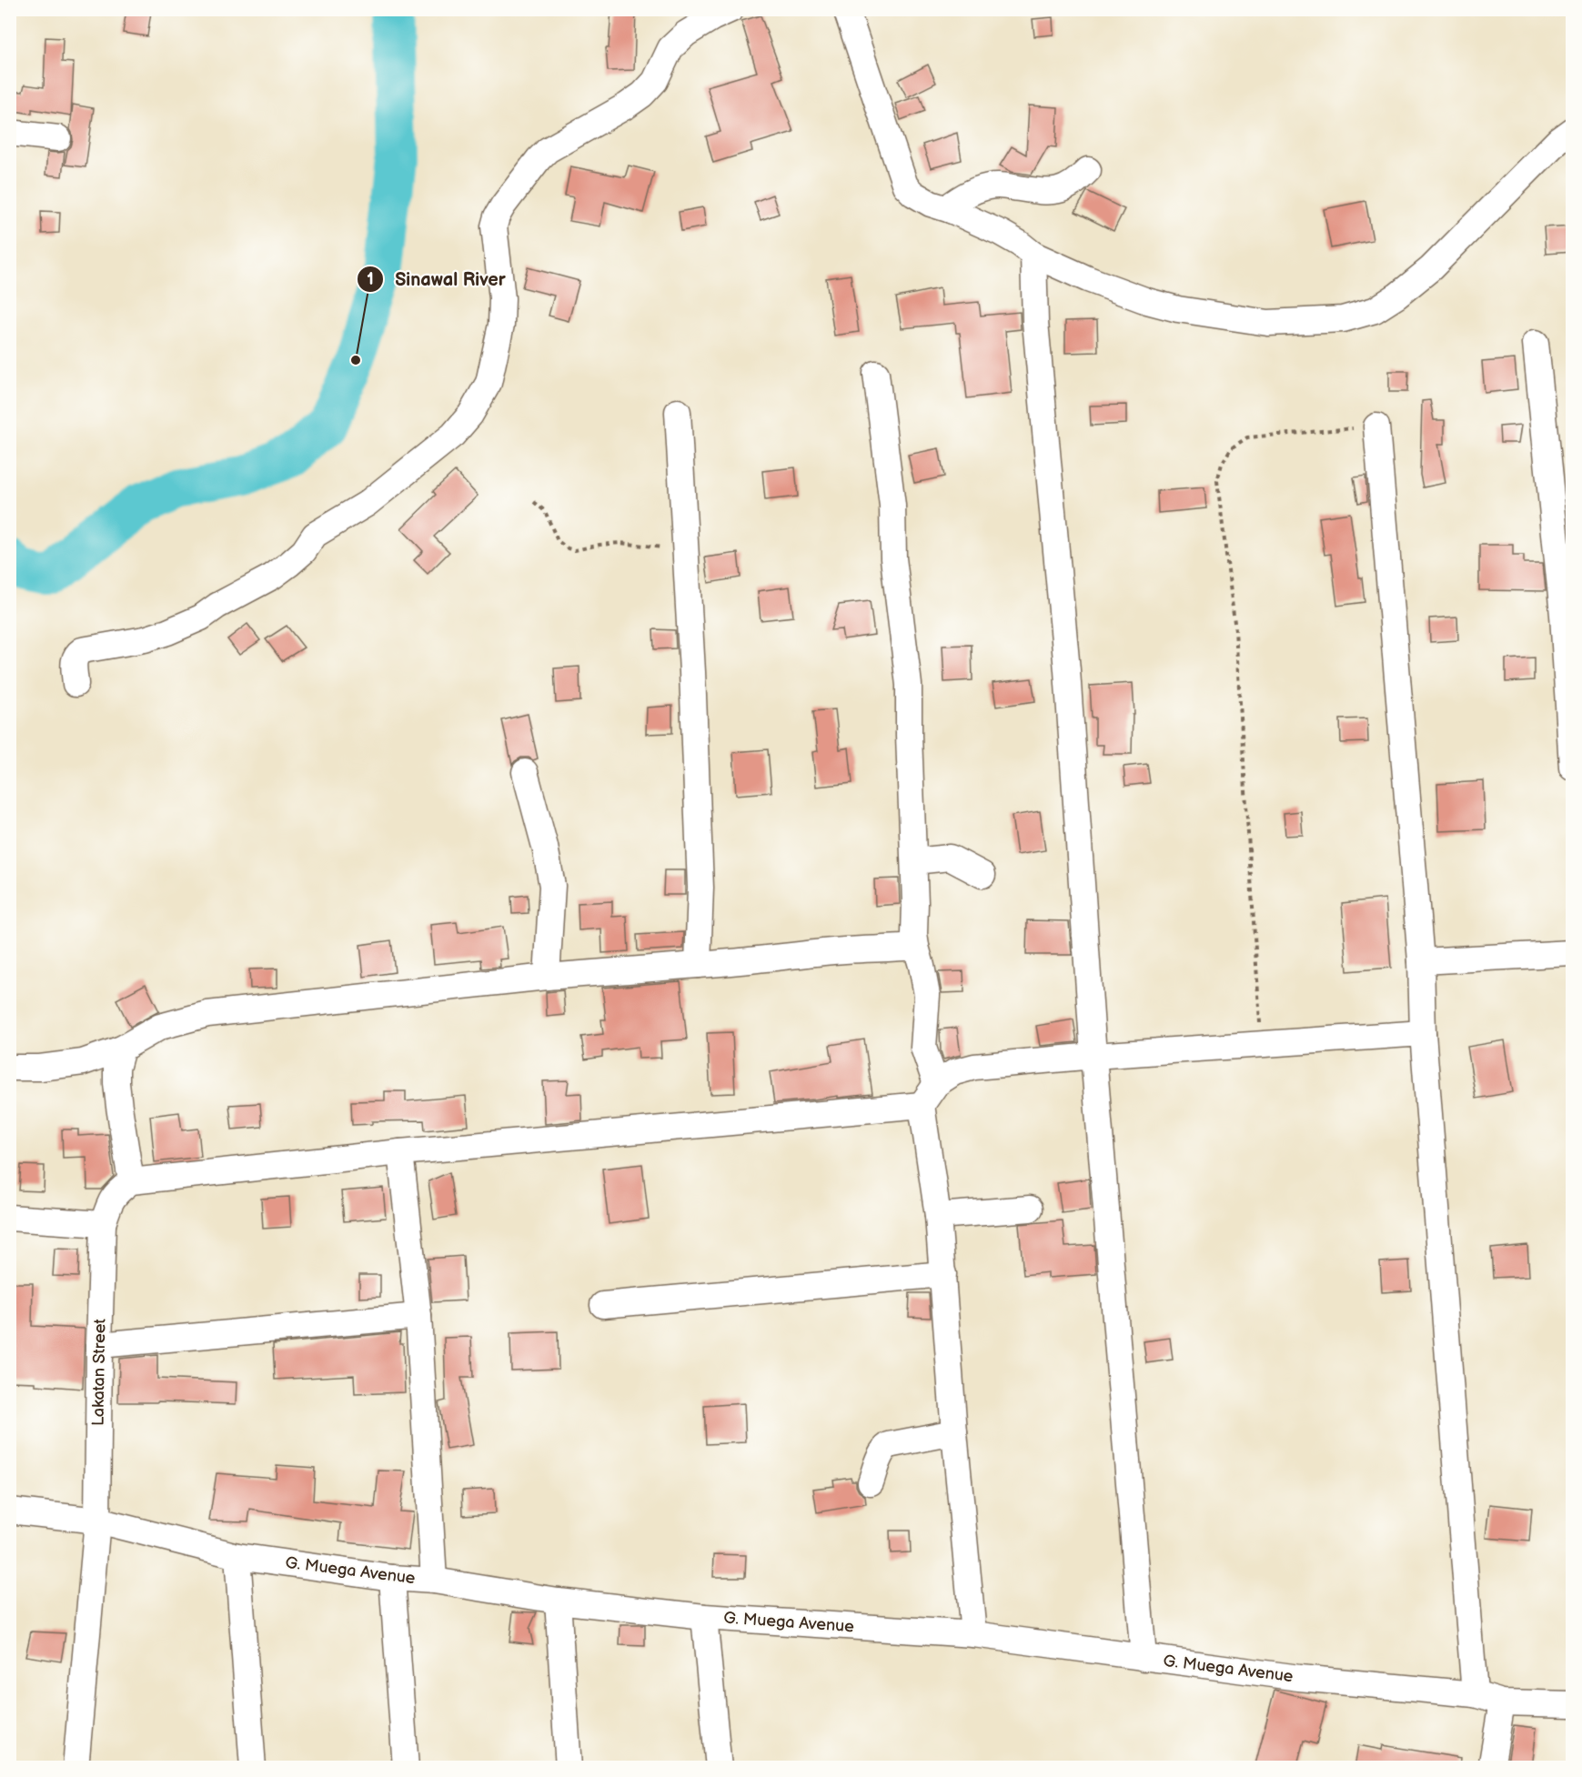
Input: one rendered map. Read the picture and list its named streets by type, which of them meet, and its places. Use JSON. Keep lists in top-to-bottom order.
{
  "streets": {
    "street": ["Lakatan Street", "G. Muega Avenue"]
  },
  "crossings": [
    ["Lakatan Street", "G. Muega Avenue"]
  ],
  "places": ["Sinawal River"]
}
